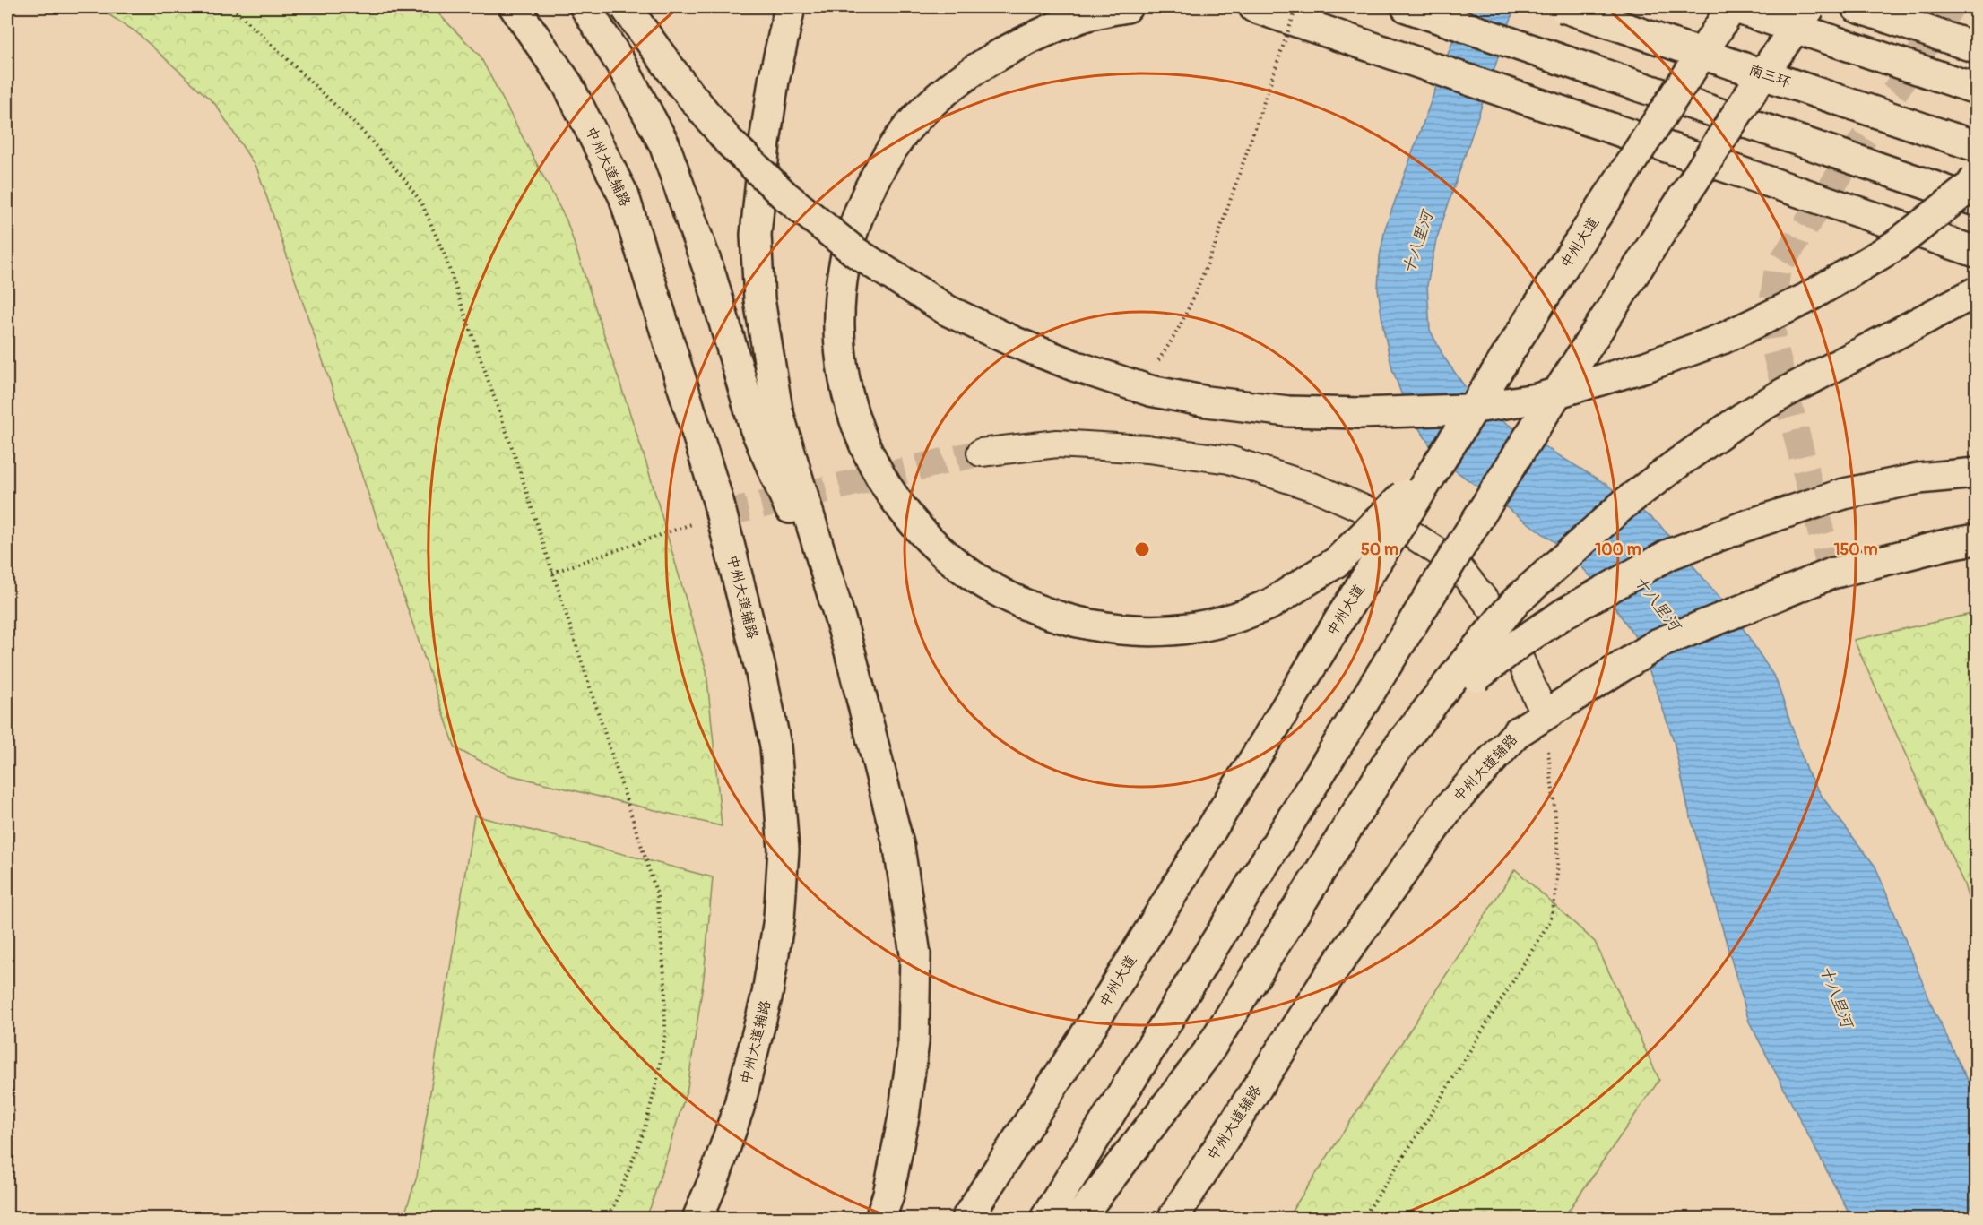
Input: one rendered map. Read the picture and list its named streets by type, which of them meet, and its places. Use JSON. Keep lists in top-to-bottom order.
{
  "streets": {
    "main road": ["南三环", "中州大道辅路", "中州大道"]
  },
  "water": ["十八里河"],
  "rings": ["50 m", "100 m", "150 m"]
}
